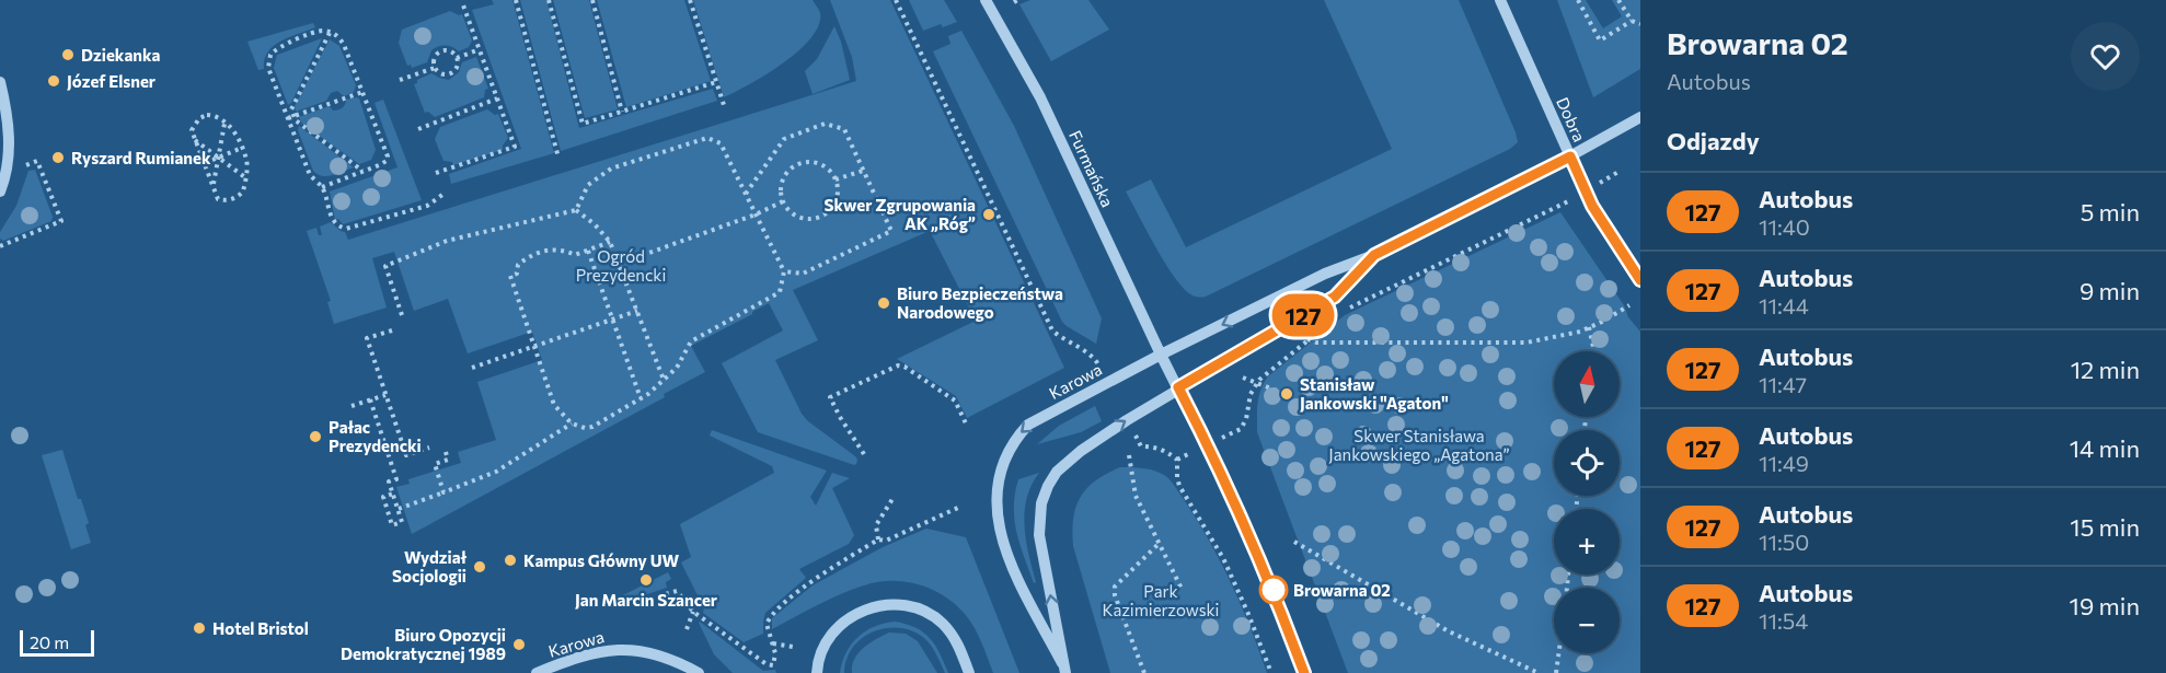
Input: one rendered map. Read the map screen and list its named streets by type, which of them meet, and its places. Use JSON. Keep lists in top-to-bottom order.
{
  "streets": {
    "street": ["Dobra", "Furmańska", "Karowa"]
  },
  "crossings": [
    ["Dobra", "Karowa"],
    ["Furmańska", "Karowa"]
  ],
  "parks": ["Ogród Prezydencki", "Skwer Stanisława Jankowskiego „Agatona”", "Park Kazimierzowski"],
  "places": [
    "Dziekanka",
    "Józef Elsner",
    "Ryszard Rumianek",
    "Skwer Zgrupowania AK „Róg”",
    "Biuro Bezpieczeństwa Narodowego",
    "Stanisław Jankowski \"Agaton\"",
    "Pałac Prezydencki",
    "Kampus Główny UW",
    "Wydział Socjologii",
    "Jan Marcin Szancer",
    "Browarna 02",
    "Hotel Bristol",
    "Biuro Opozycji Demokratycznej 1989"
  ],
  "lines": ["bus line 127"],
  "scale_bar": "20 m",
  "north": "top",
  "page": {
    "on_map": "127",
    "heading": [
      ["Browarna 02", "Autobus"],
      "Odjazdy"
    ],
    "list": [
      {
        "mark": "127",
        "name": "Autobus",
        "note": "11:40",
        "value": "5 min"
      },
      {
        "mark": "127",
        "name": "Autobus",
        "note": "11:44",
        "value": "9 min"
      },
      {
        "mark": "127",
        "name": "Autobus",
        "note": "11:47",
        "value": "12 min"
      },
      {
        "mark": "127",
        "name": "Autobus",
        "note": "11:49",
        "value": "14 min"
      },
      {
        "mark": "127",
        "name": "Autobus",
        "note": "11:50",
        "value": "15 min"
      },
      {
        "mark": "127",
        "name": "Autobus",
        "note": "11:54",
        "value": "19 min"
      }
    ],
    "map_buttons": ["+", "−"],
    "scale": "20 m"
  }
}
